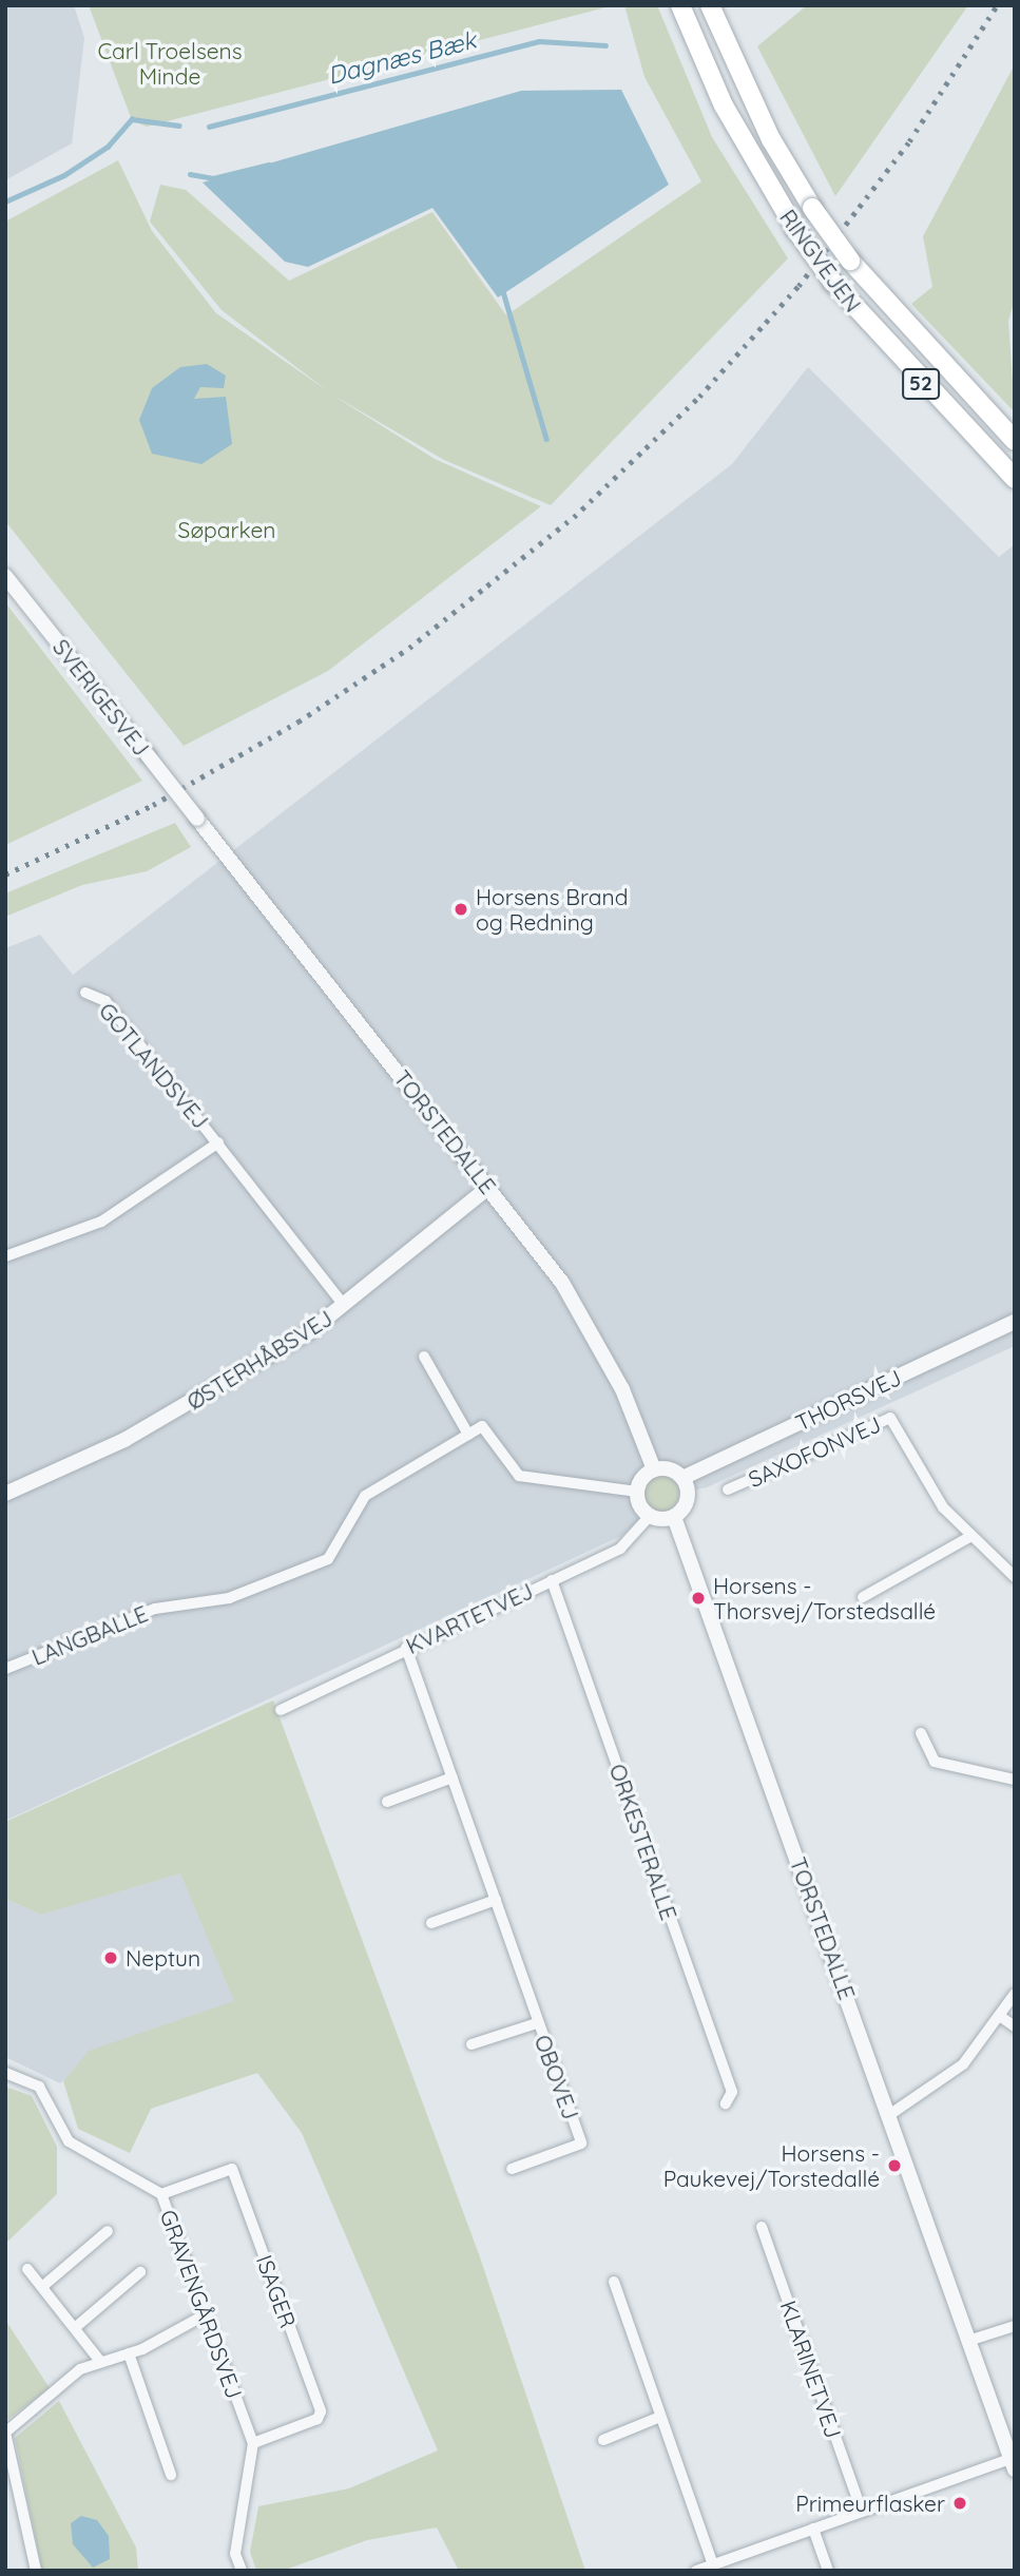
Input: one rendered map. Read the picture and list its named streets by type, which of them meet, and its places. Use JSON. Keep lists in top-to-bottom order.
{
  "streets": {
    "main road": ["RINGVEJEN", "52"],
    "street": [
      "SVERIGESVEJ",
      "GOTLANDSVEJ",
      "TORSTEDALLE",
      "ØSTERHÅBSVEJ",
      "THORSVEJ",
      "SAXOFONVEJ",
      "KVARTETVEJ",
      "LANGBALLE",
      "ORKESTERALLE",
      "OBOVEJ",
      "ISAGER",
      "GRAVENGÅRDSVEJ",
      "KLARINETVEJ"
    ]
  },
  "crossings": [
    ["SVERIGESVEJ", "TORSTEDALLE"],
    ["GOTLANDSVEJ", "ØSTERHÅBSVEJ"],
    ["TORSTEDALLE", "ØSTERHÅBSVEJ"],
    ["TORSTEDALLE", "THORSVEJ"],
    ["TORSTEDALLE", "KVARTETVEJ"],
    ["THORSVEJ", "KVARTETVEJ"],
    ["KVARTETVEJ", "ORKESTERALLE"],
    ["KVARTETVEJ", "OBOVEJ"],
    ["ISAGER", "GRAVENGÅRDSVEJ"]
  ],
  "water": ["Dagnæs Bæk"],
  "parks": ["Carl Troelsens Minde", "Søparken"],
  "places": [
    "Horsens Brand og Redning",
    "Horsens - Thorsvej/Torstedsallé",
    "Neptun",
    "Horsens - Paukevej/Torstedallé",
    "Primeurflasker"
  ]
}
